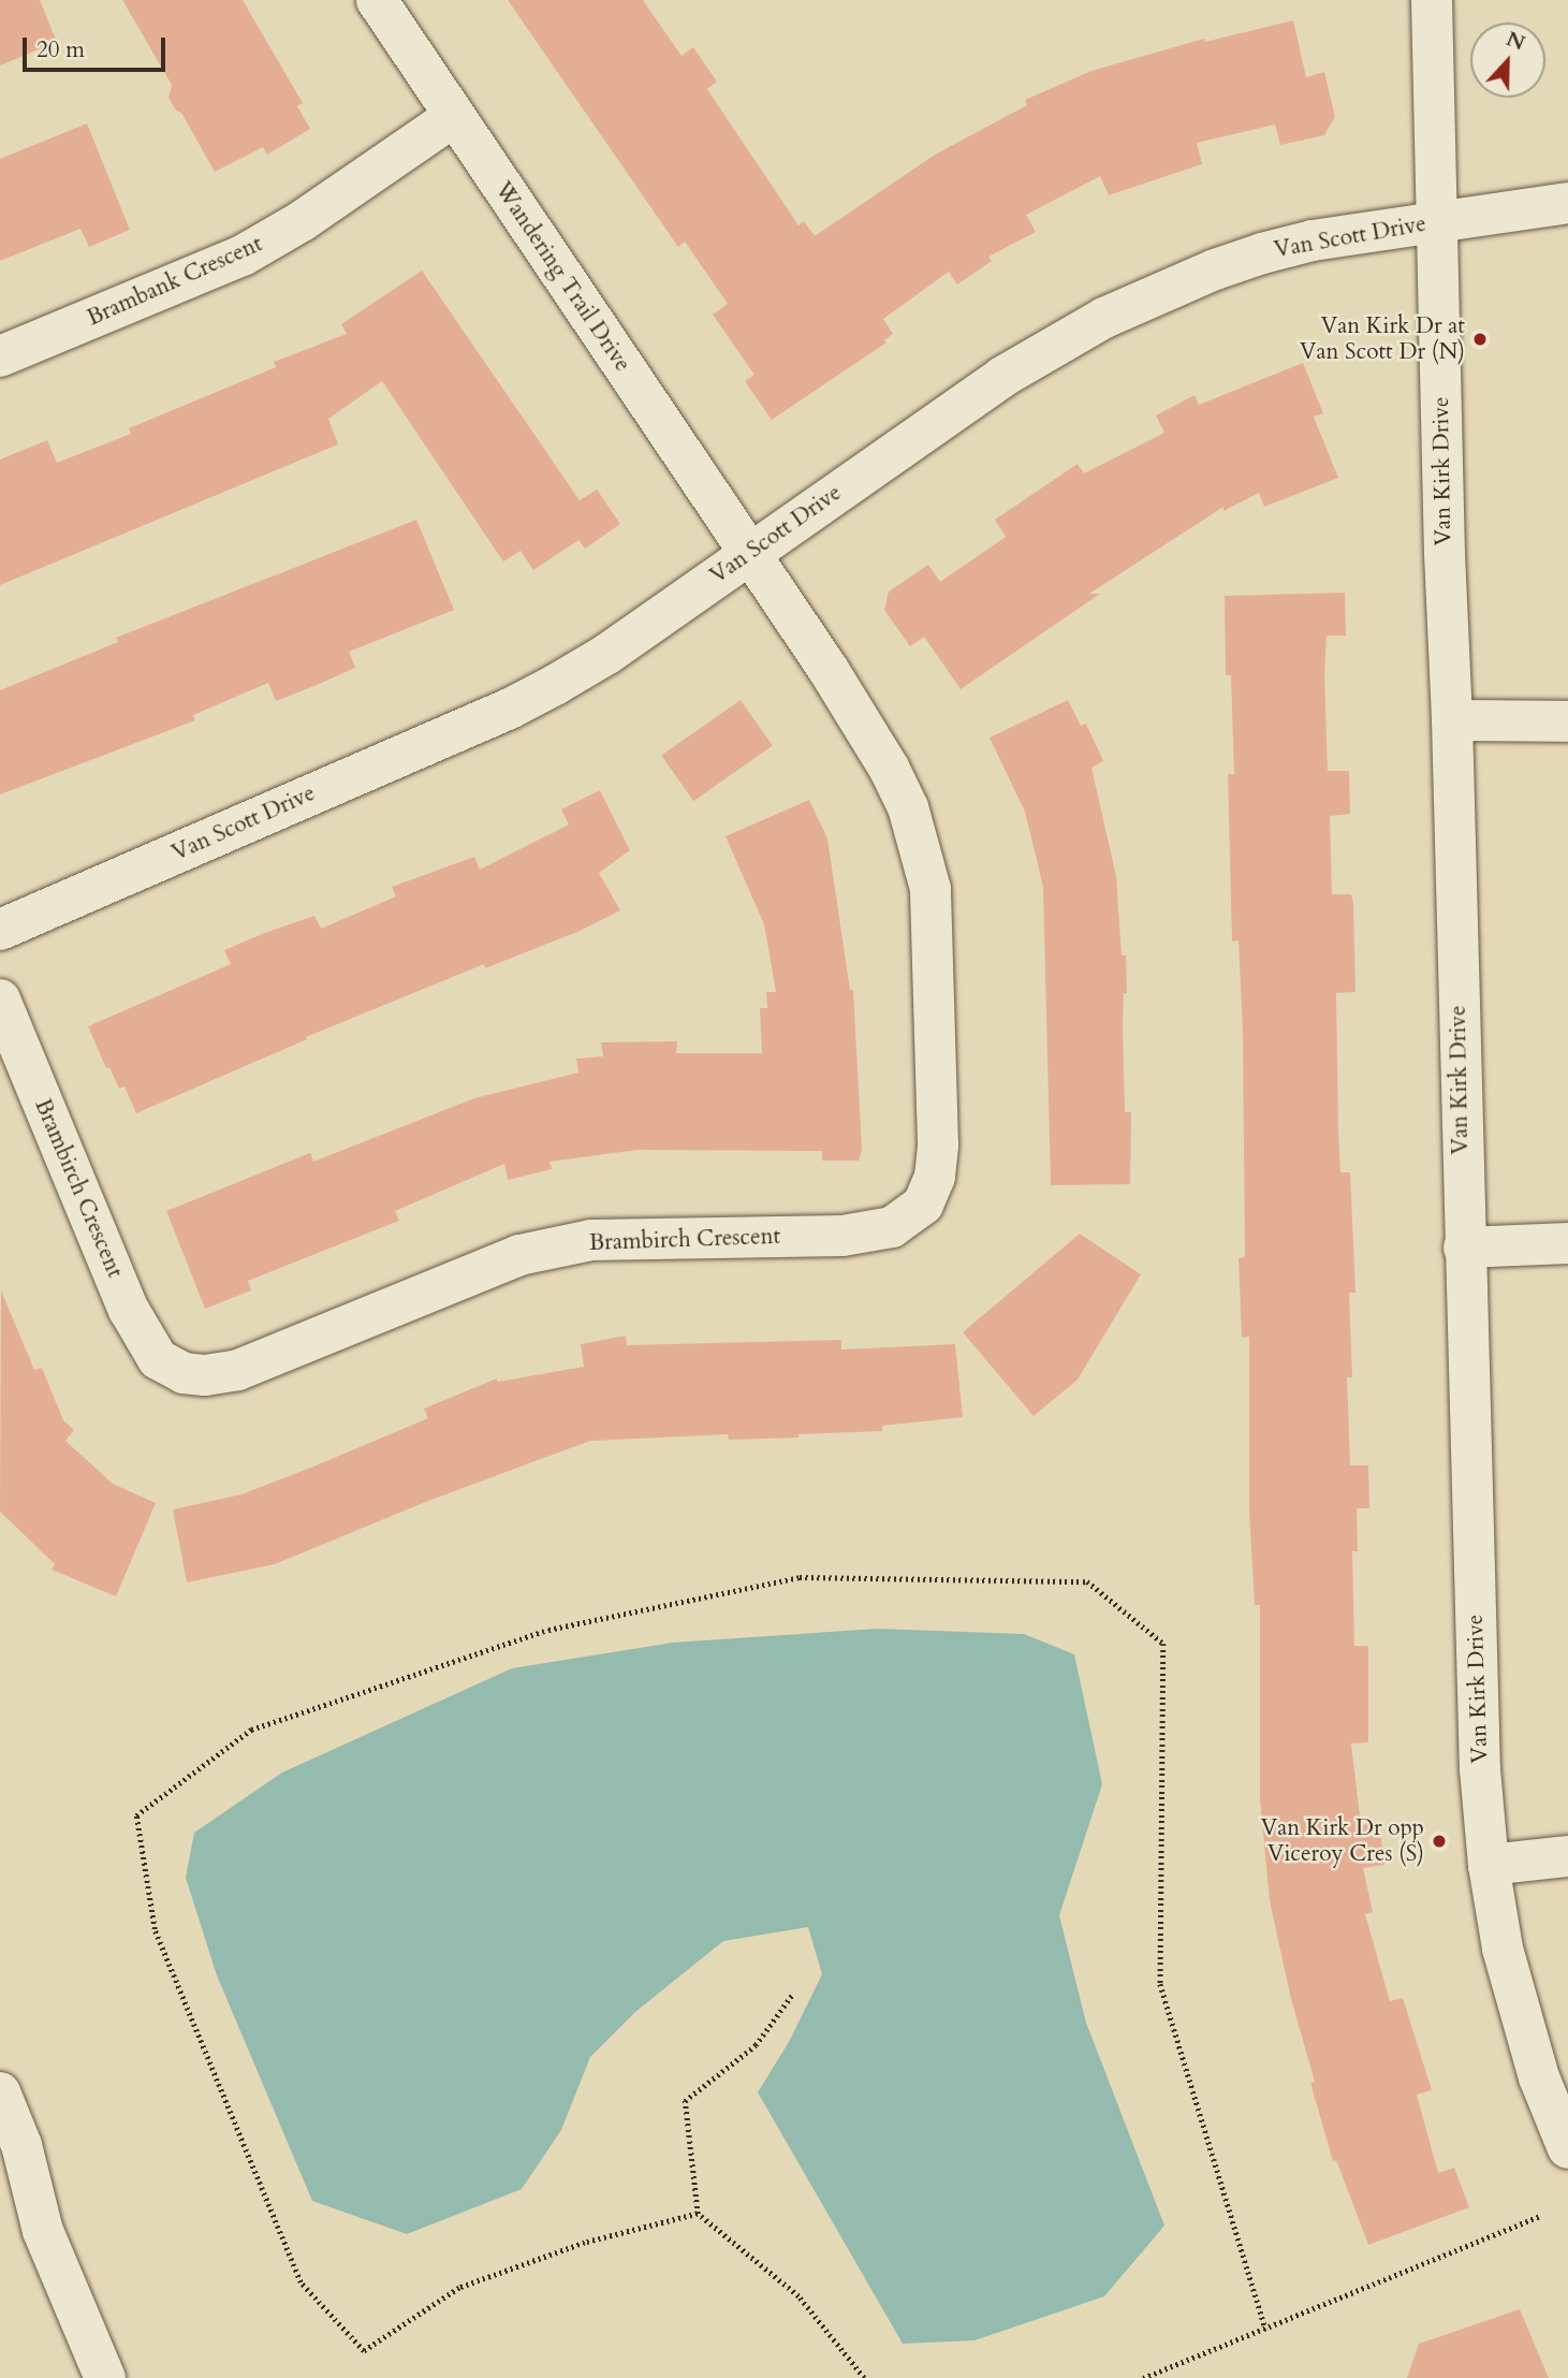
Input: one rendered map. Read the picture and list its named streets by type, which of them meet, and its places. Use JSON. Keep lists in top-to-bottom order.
{
  "streets": {
    "street": [
      "Van Scott Drive",
      "Wandering Trail Drive",
      "Brambank Crescent",
      "Van Kirk Drive",
      "Brambirch Crescent"
    ]
  },
  "crossings": [
    ["Van Scott Drive", "Wandering Trail Drive"],
    ["Van Scott Drive", "Van Kirk Drive"],
    ["Van Scott Drive", "Brambirch Crescent"],
    ["Wandering Trail Drive", "Brambank Crescent"],
    ["Wandering Trail Drive", "Brambirch Crescent"]
  ],
  "places": ["Van Kirk Dr at Van Scott Dr (N)", "Van Kirk Dr opp Viceroy Cres (S)"],
  "scale_bar": "20 m",
  "north": "top"
}
